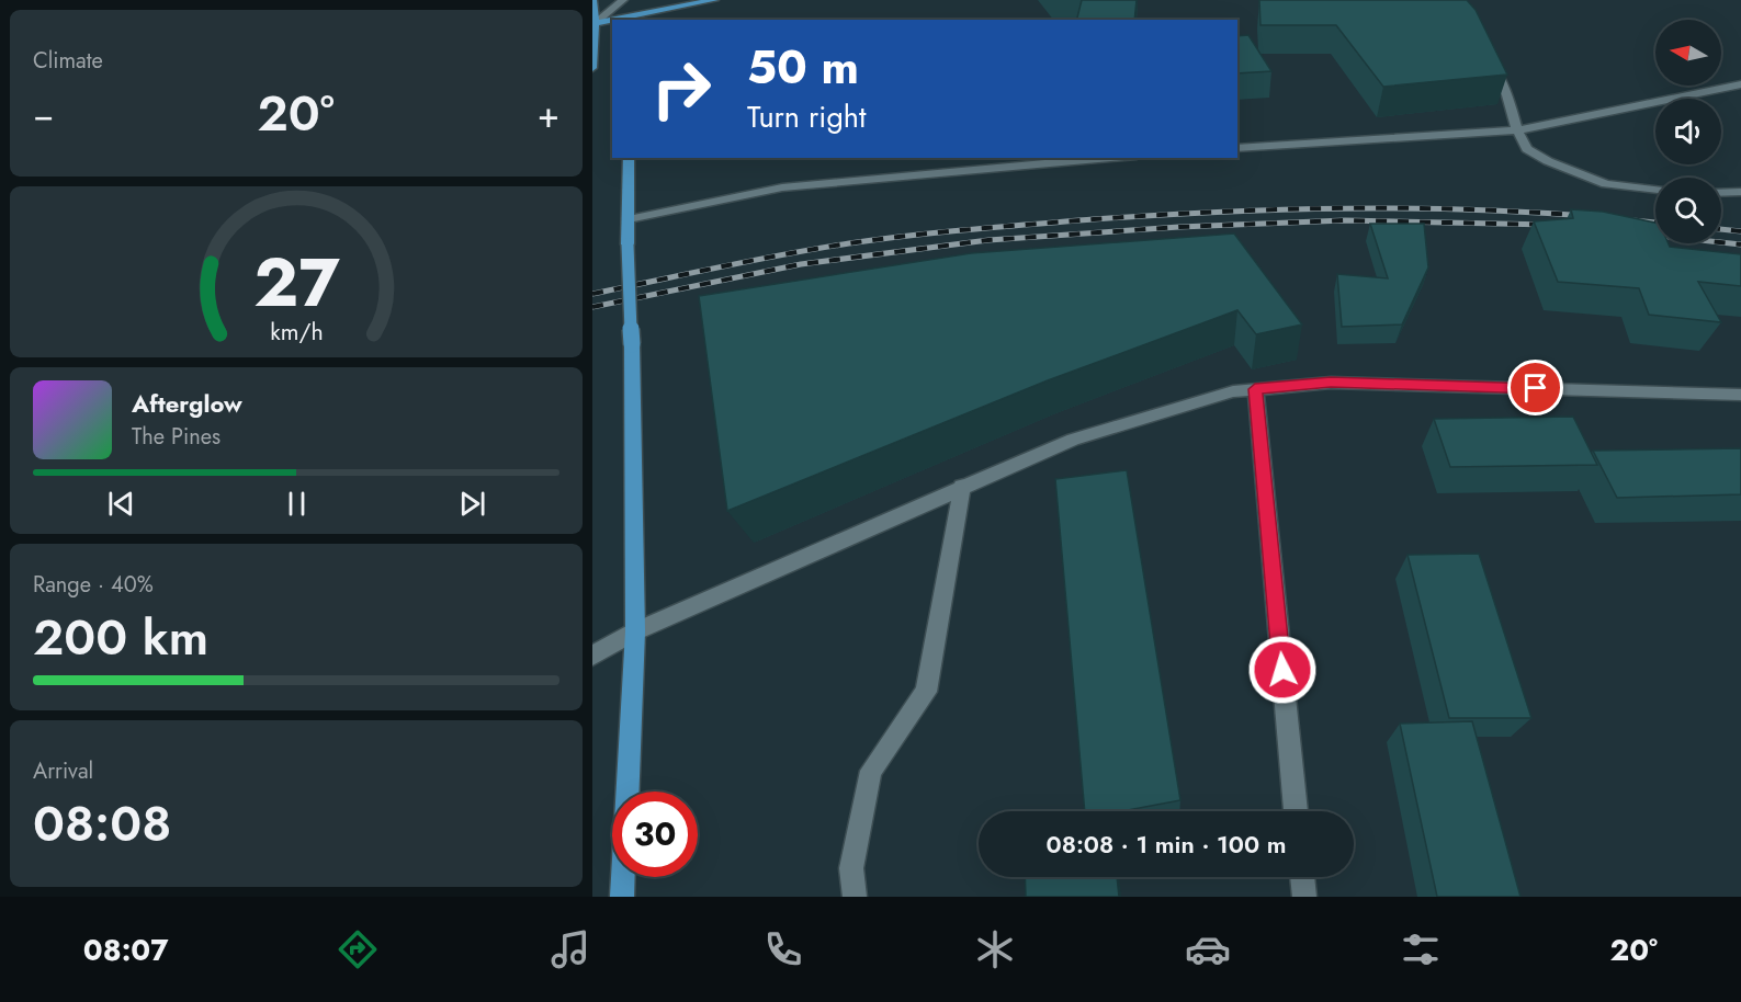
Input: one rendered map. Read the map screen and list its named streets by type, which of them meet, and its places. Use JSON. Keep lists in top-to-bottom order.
{
  "north": "left",
  "page": {
    "tile": [
      "Climate",
      ["Range · 40%", "200 km"],
      ["Arrival", "08:08"]
    ],
    "turn": ["50 m", "Turn right"],
    "heat": ["−", "20°", "+"],
    "song": ["Afterglow", "The Pines"],
    "limit": "30",
    "trip": "08:08 · 1 min · 100 m",
    "tabs": ["08:07", "20°"],
    "gauge": ["27", "km/h"]
  }
}
